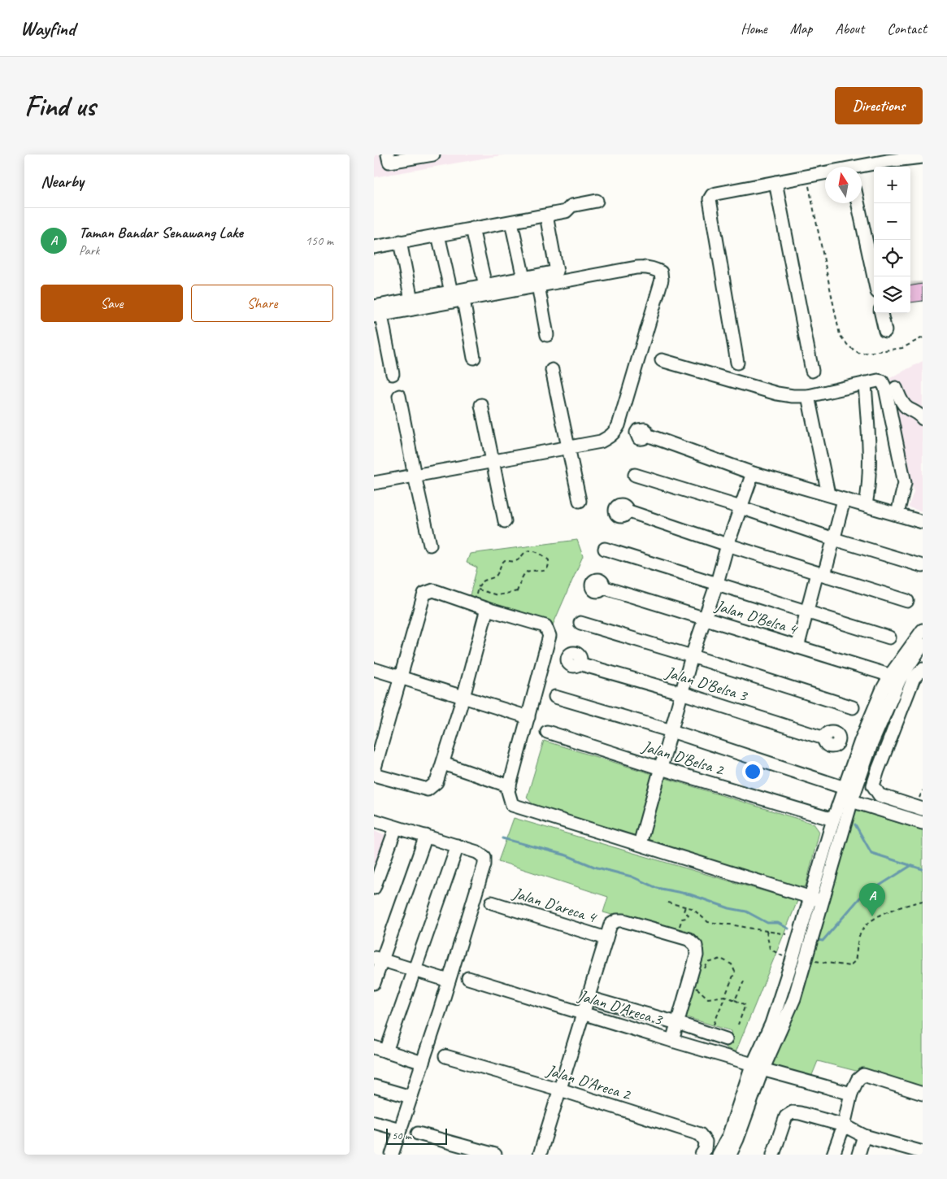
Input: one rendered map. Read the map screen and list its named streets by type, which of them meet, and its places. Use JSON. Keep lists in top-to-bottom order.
{
  "streets": {
    "street": [
      "Jalan D'Belsa 4",
      "Jalan D'Belsa 3",
      "Jalan D'Belsa 2",
      "Jalan D'areca 4",
      "Jalan D'Areca 3",
      "Jalan D'Areca 2"
    ]
  },
  "scale_bar": "50 m",
  "north": "top",
  "page": {
    "header": "Wayfind",
    "nav": [
      "Home",
      "Map",
      "About",
      "Contact"
    ],
    "buttons": [
      "Directions",
      ["Save", "Share"]
    ],
    "title": "Find us",
    "heading": "Nearby",
    "map_buttons": ["+", "−"],
    "list": [
      {
        "mark": "A",
        "name": "Taman Bandar Senawang Lake",
        "note": "Park",
        "value": "150 m"
      }
    ],
    "pins": "A",
    "scale": "50 m"
  }
}
